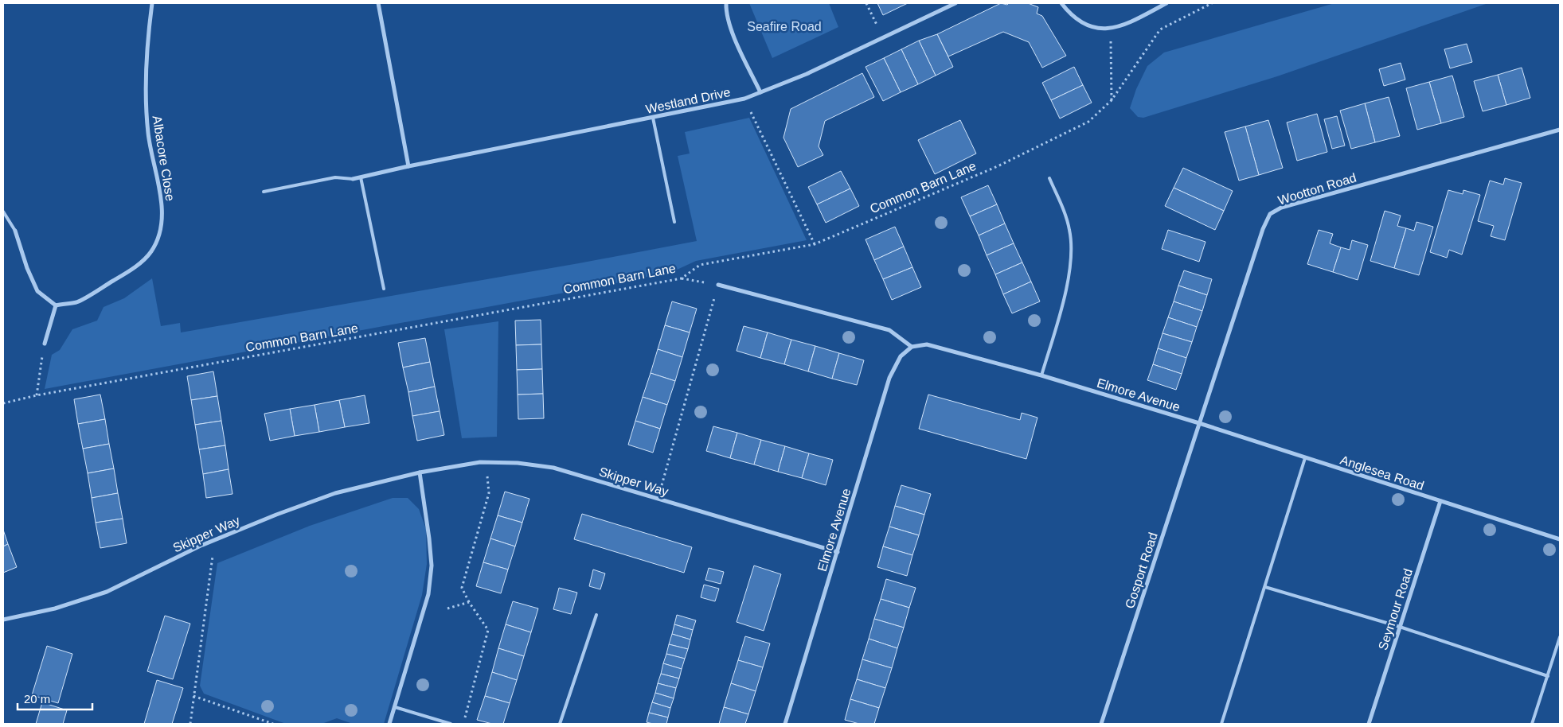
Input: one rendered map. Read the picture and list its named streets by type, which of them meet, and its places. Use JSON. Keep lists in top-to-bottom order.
{
  "streets": {
    "street": [
      "Westland Drive",
      "Albacore Close",
      "Wootton Road",
      "Elmore Avenue",
      "Anglesea Road",
      "Skipper Way",
      "Gosport Road",
      "Seymour Road"
    ],
    "path": ["Common Barn Lane"]
  },
  "crossings": [
    ["Wootton Road", "Elmore Avenue"],
    ["Wootton Road", "Anglesea Road"],
    ["Wootton Road", "Gosport Road"],
    ["Elmore Avenue", "Anglesea Road"],
    ["Elmore Avenue", "Skipper Way"],
    ["Elmore Avenue", "Gosport Road"],
    ["Anglesea Road", "Gosport Road"],
    ["Anglesea Road", "Seymour Road"]
  ],
  "parks": ["Seafire Road"],
  "scale_bar": "20 m"
}
